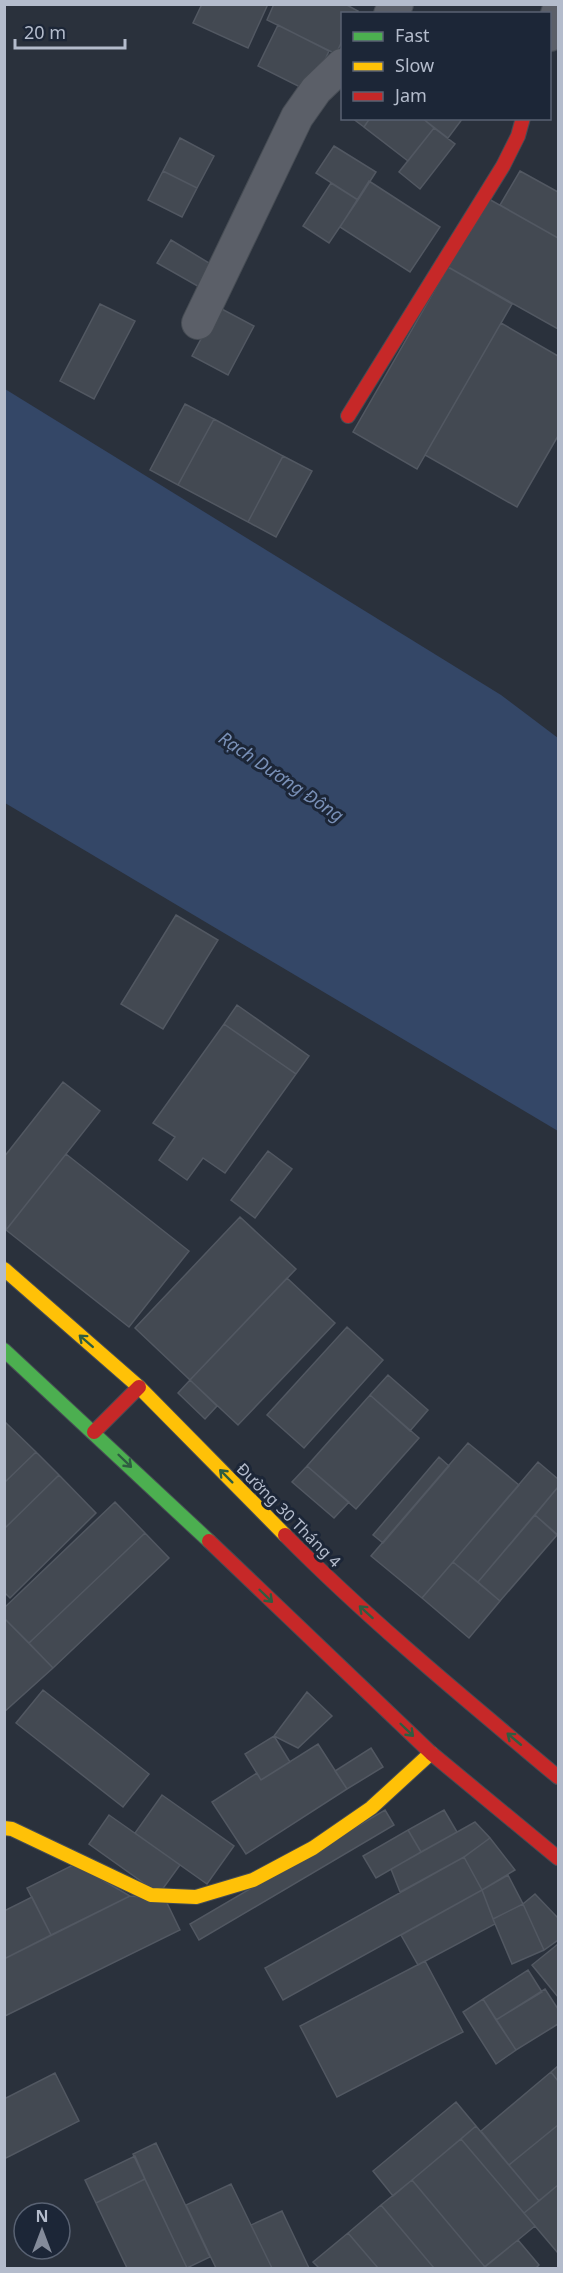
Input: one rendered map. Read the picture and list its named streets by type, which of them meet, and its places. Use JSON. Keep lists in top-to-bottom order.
{
  "streets": {
    "main road": ["Đường 30 Tháng 4"]
  },
  "water": ["Rạch Dương Đông"],
  "legend": ["Fast", "Slow", "Jam"],
  "scale_bar": "20 m",
  "north": "top"
}
